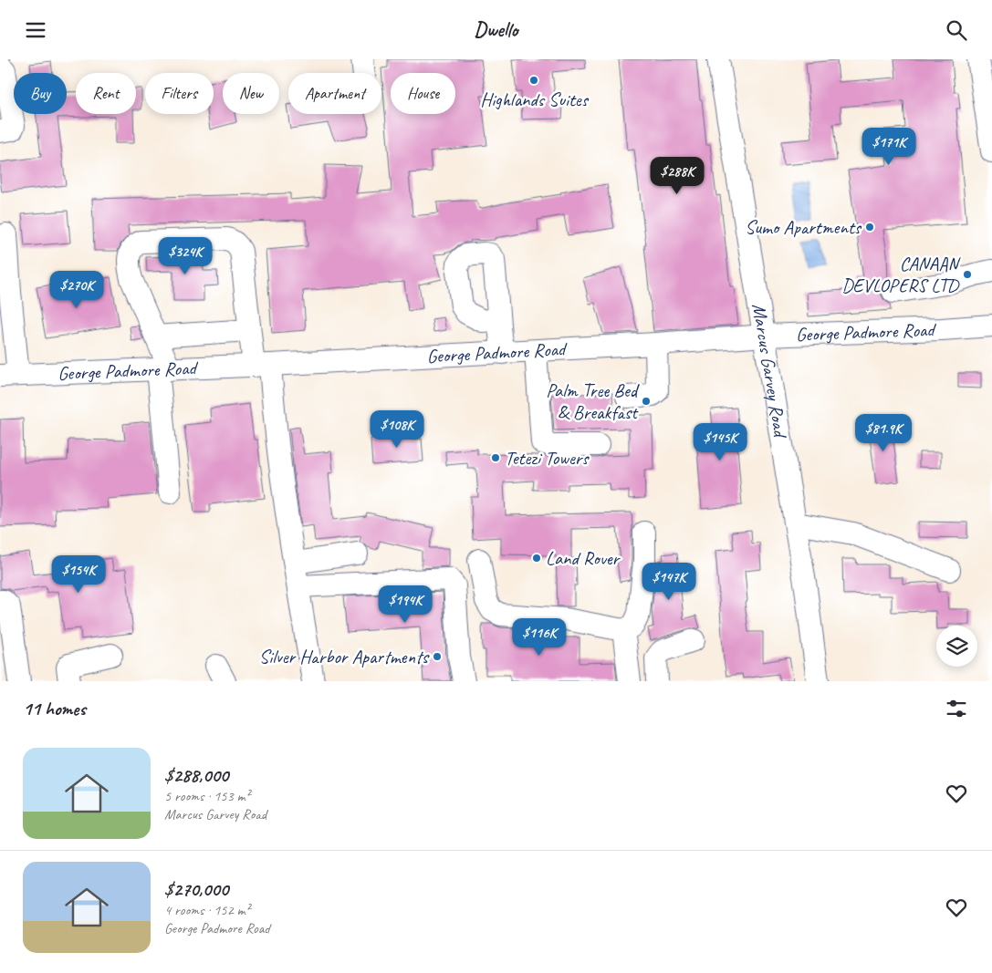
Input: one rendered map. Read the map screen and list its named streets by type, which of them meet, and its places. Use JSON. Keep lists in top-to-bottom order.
{
  "streets": {
    "street": ["George Padmore Road", "Marcus Garvey Road"]
  },
  "crossings": [
    ["George Padmore Road", "Marcus Garvey Road"]
  ],
  "places": [
    "Highlands Suites",
    "Sumo Apartments",
    "CANAAN DEVLOPERS LTD",
    "Palm Tree Bed & Breakfast",
    "Tetezi Towers",
    "Land Rover",
    "Silver Harbor Apartments"
  ],
  "page": {
    "header": "Dwello",
    "chip": [
      "Buy",
      "Rent",
      "Filters",
      "New",
      "Apartment",
      "House"
    ],
    "price": [
      "$171K",
      "$288K",
      "$324K",
      "$270K",
      "$108K",
      "$81.9K",
      "$145K",
      "$154K",
      "$147K",
      "$194K",
      "$116K"
    ],
    "heading": "11 homes",
    "list": [
      {
        "name": "$288,000",
        "note": "5 rooms · 153 m² · Marcus Garvey Road"
      },
      {
        "name": "$270,000",
        "note": "4 rooms · 152 m² · George Padmore Road"
      }
    ]
  }
}
